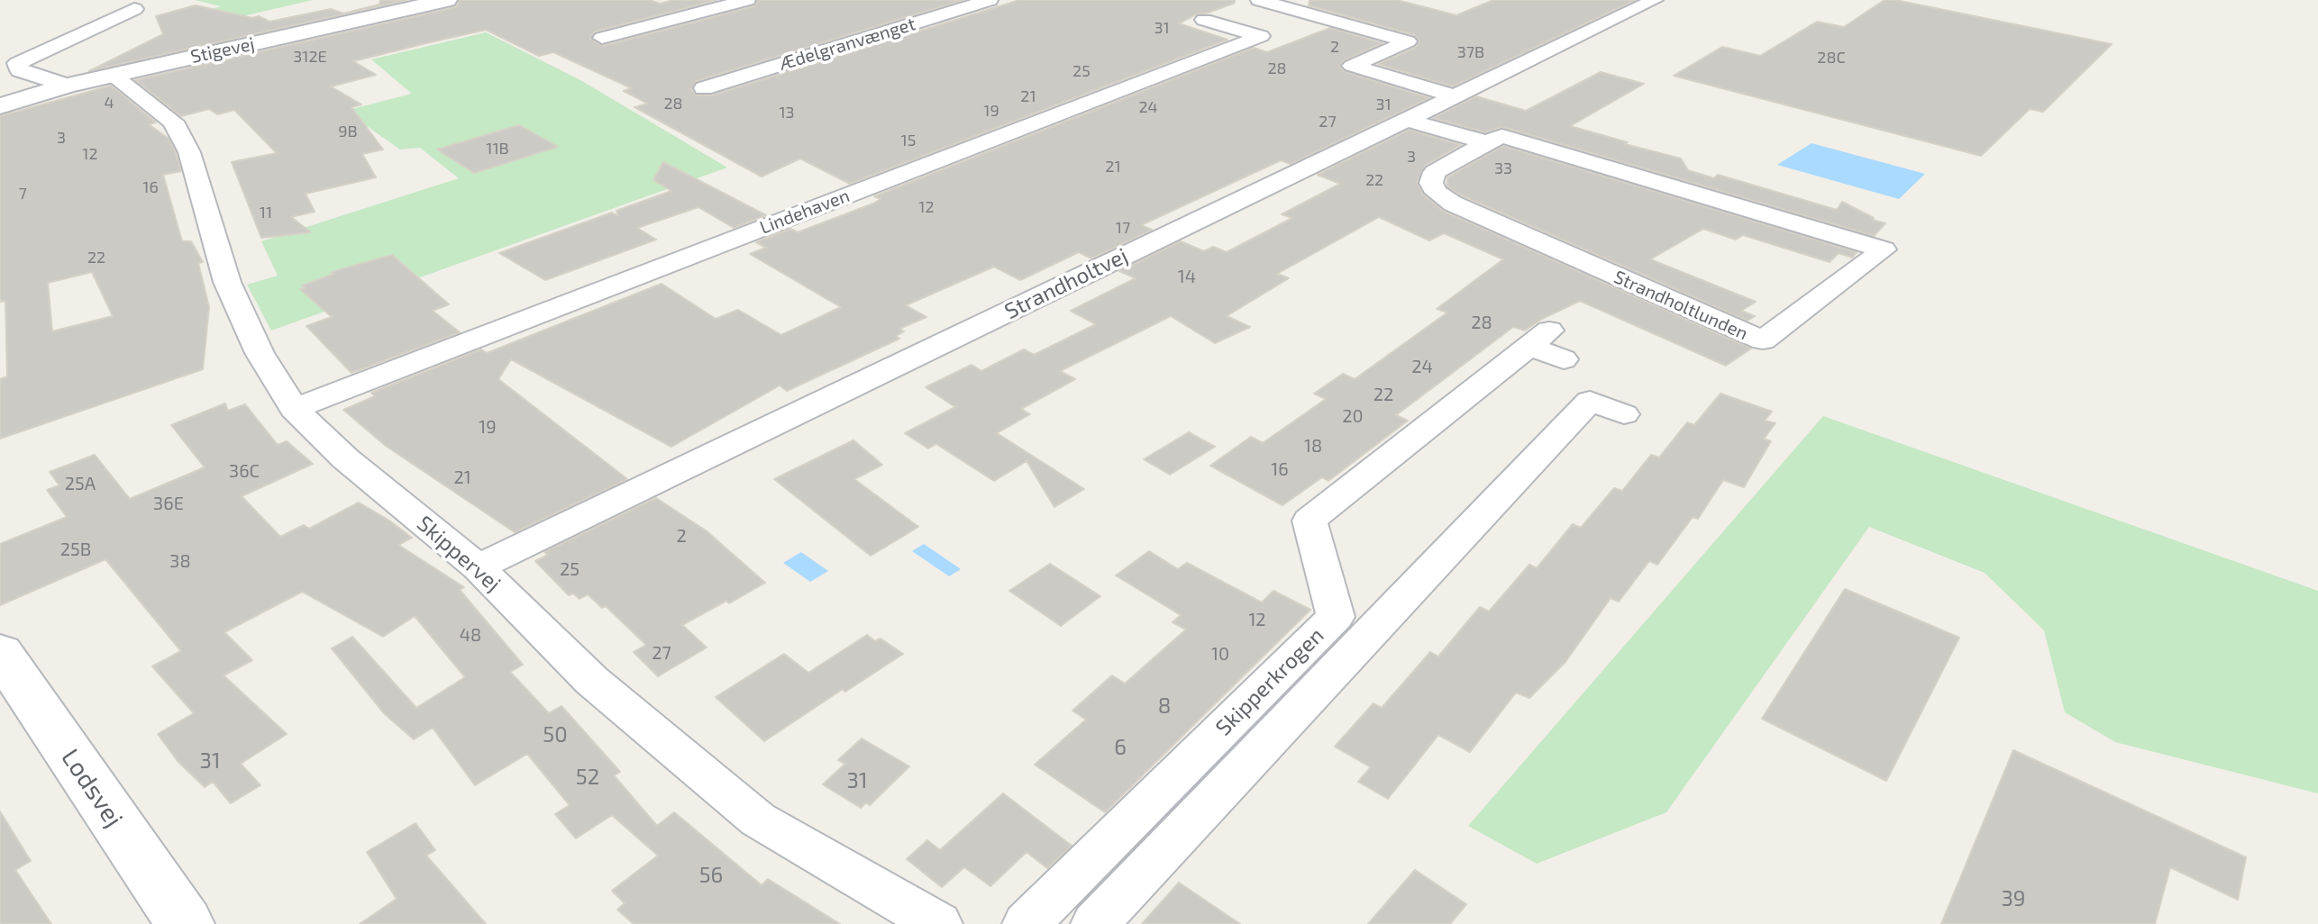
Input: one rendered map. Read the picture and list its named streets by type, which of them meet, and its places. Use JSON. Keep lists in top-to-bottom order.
{
  "streets": {
    "street": [
      "Ædelgranvænget",
      "Stigevej",
      "Lindehaven",
      "Strandholtvej",
      "Strandholtlunden",
      "Skippervej",
      "Skipperkrogen",
      "Lodsvej"
    ]
  },
  "crossings": [
    ["Stigevej", "Skippervej"],
    ["Lindehaven", "Skippervej"],
    ["Strandholtvej", "Strandholtlunden"],
    ["Strandholtvej", "Skippervej"]
  ],
  "house_numbers": [
    "31",
    "2",
    "37B",
    "312E",
    "28C",
    "28",
    "25",
    "21",
    "4",
    "28",
    "31",
    "24",
    "19",
    "13",
    "27",
    "9B",
    "3",
    "15",
    "11B",
    "12",
    "3",
    "21",
    "33",
    "22",
    "16",
    "7",
    "12",
    "11",
    "17",
    "22",
    "14",
    "28",
    "24",
    "22",
    "20",
    "19",
    "18",
    "16",
    "36C",
    "21",
    "25A",
    "36E",
    "2",
    "25B",
    "38",
    "25",
    "12",
    "48",
    "27",
    "10",
    "8",
    "50",
    "6",
    "31",
    "52",
    "31",
    "56",
    "39"
  ]
}
